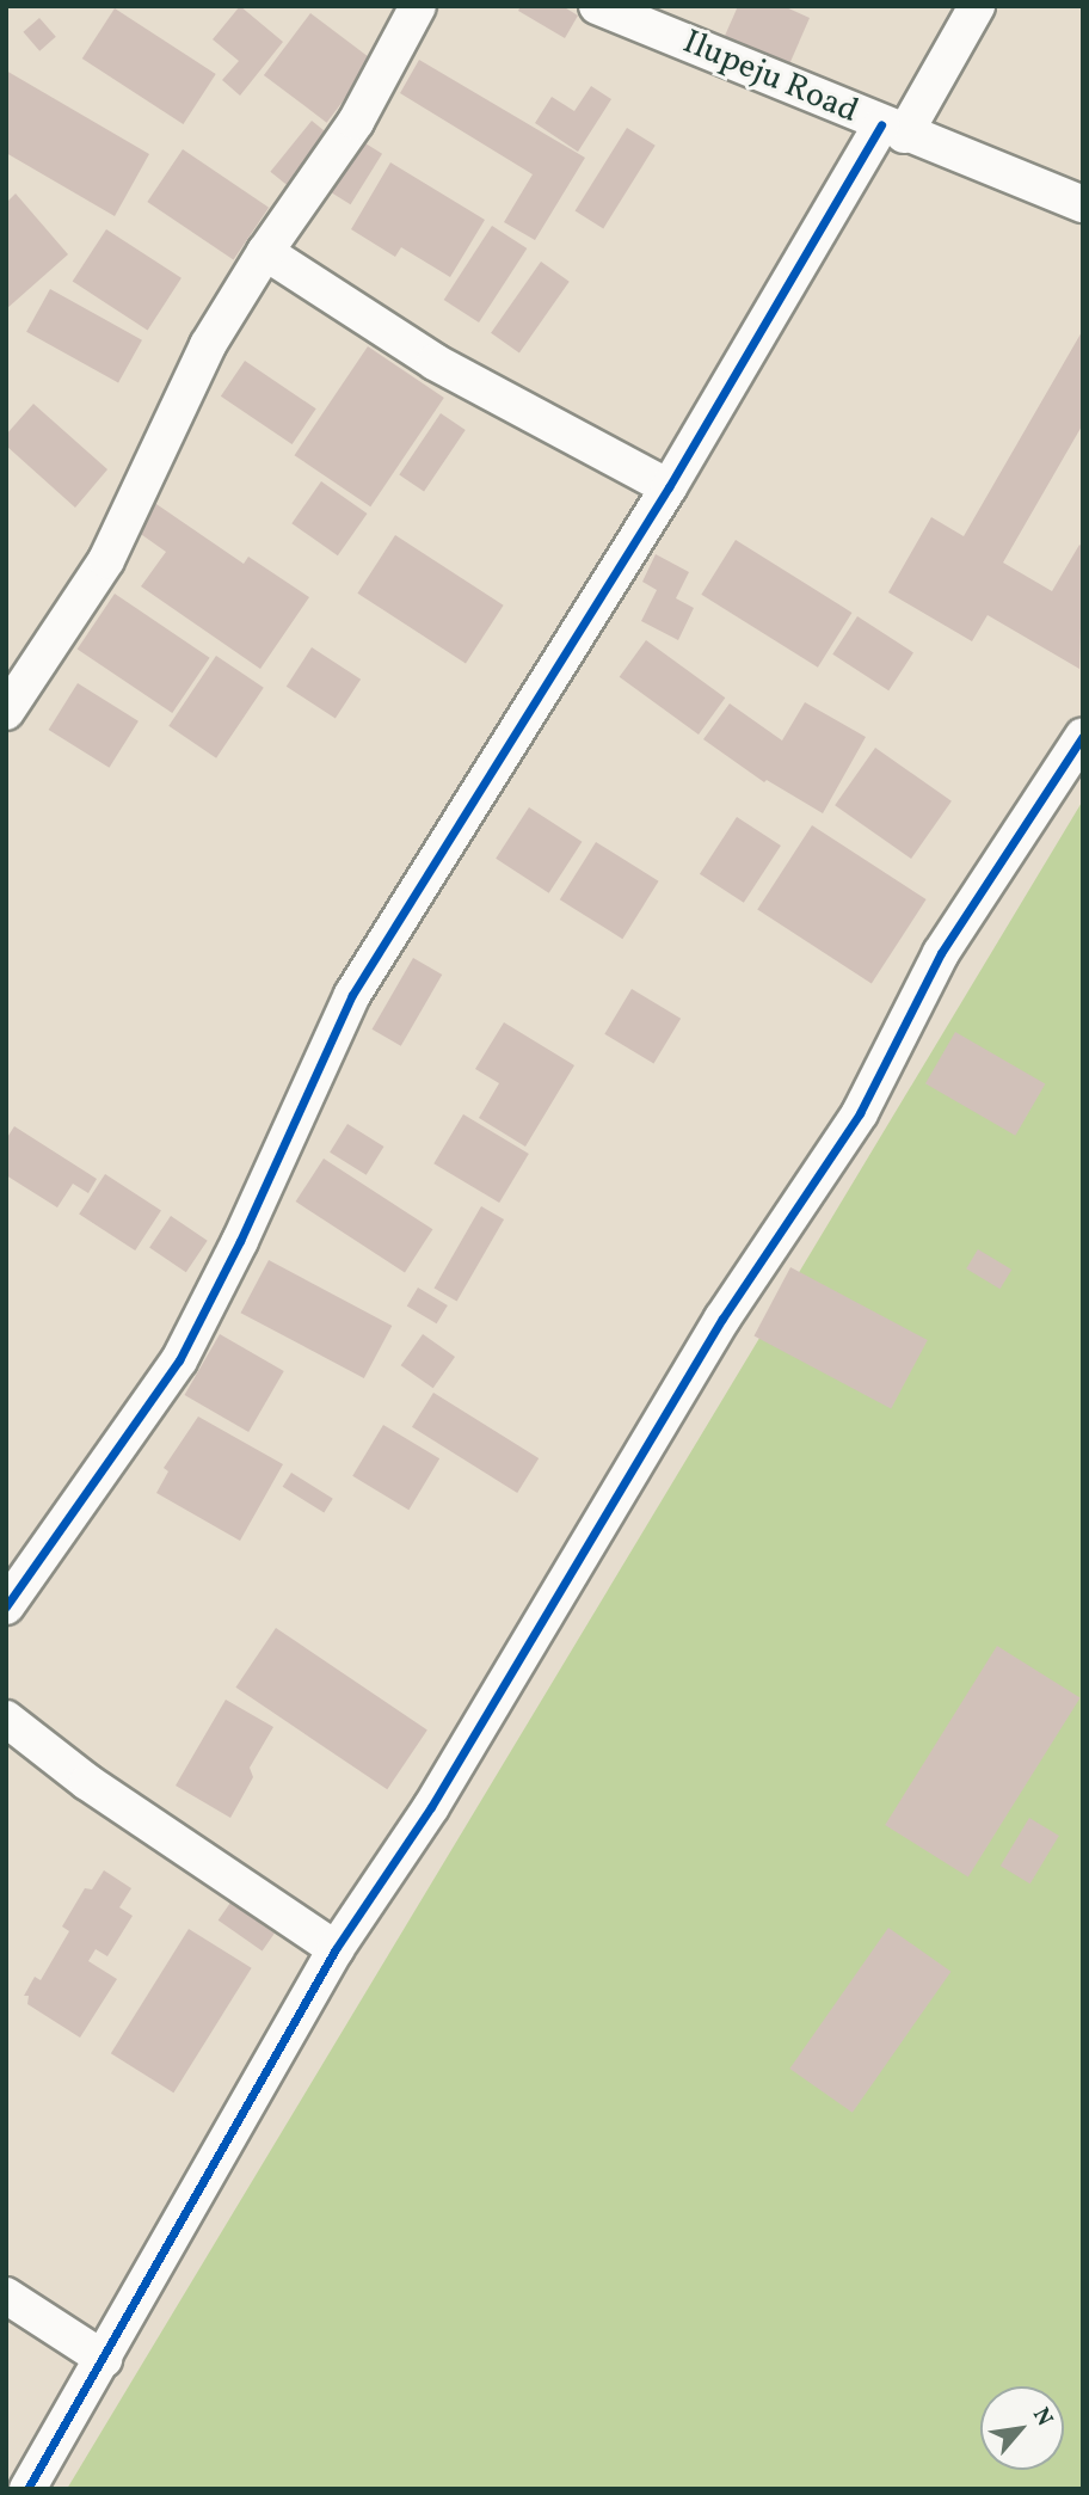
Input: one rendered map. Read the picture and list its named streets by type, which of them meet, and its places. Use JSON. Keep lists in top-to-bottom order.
{
  "streets": {
    "street": ["Ilupeju Road"]
  },
  "north": "top right"
}
